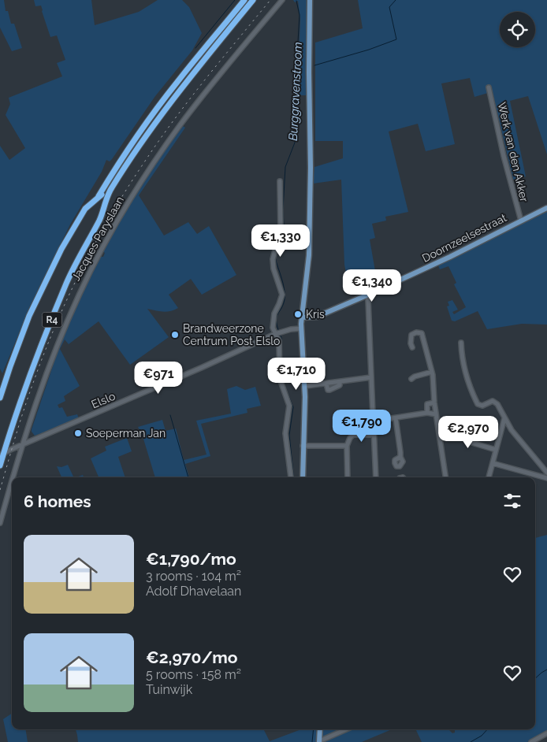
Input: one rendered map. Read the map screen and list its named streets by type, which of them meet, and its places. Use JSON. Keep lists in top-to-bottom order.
{
  "streets": {
    "highway": ["Jacques Paryslaan", "R4"],
    "main road": ["Doornzeelsestraat"],
    "street": ["Werk van den Akker", "Elslo"]
  },
  "crossings": [
    ["Werk van den Akker", "Doornzeelsestraat"],
    ["Jacques Paryslaan", "Elslo"]
  ],
  "water": ["Burggravenstroom"],
  "places": ["Kris", "Brandweerzone Centrum Post Elslo", "Soeperman Jan"],
  "page": {
    "price": [
      "€1,330",
      "€1,340",
      "€1,710",
      "€971",
      "€1,790",
      "€2,970"
    ],
    "heading": "6 homes",
    "list": [
      {
        "name": "€1,790/mo",
        "note": "3 rooms · 104 m² · Adolf Dhavelaan"
      },
      {
        "name": "€2,970/mo",
        "note": "5 rooms · 158 m² · Tuinwijk"
      }
    ]
  }
}
